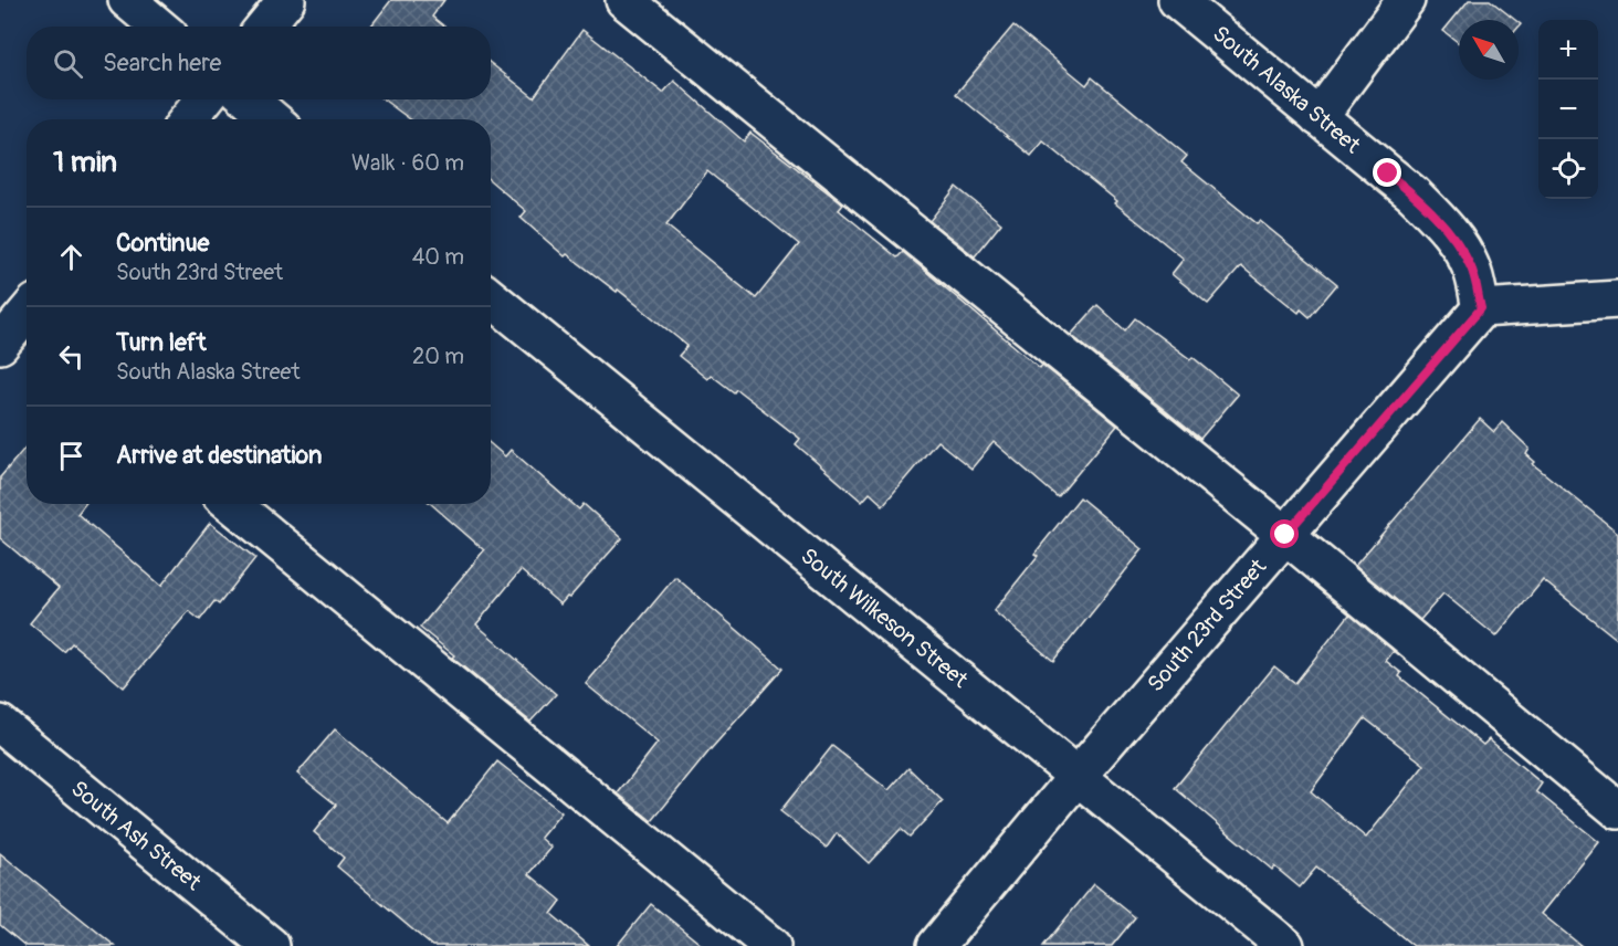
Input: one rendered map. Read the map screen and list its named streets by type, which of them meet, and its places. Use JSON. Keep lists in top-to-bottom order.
{
  "streets": {
    "street": [
      "South Alaska Street",
      "South Wilkeson Street",
      "South 23rd Street",
      "South Ash Street"
    ]
  },
  "crossings": [
    ["South Alaska Street", "South 23rd Street"],
    ["South Wilkeson Street", "South 23rd Street"]
  ],
  "north": "top left",
  "page": {
    "map_buttons": ["+", "−"],
    "search": "Search here",
    "heading": ["1 min", "Walk · 60 m"],
    "list": [
      ["Continue", "South 23rd Street", "40 m"],
      ["Turn left", "South Alaska Street", "20 m"],
      "Arrive at destination"
    ]
  }
}
